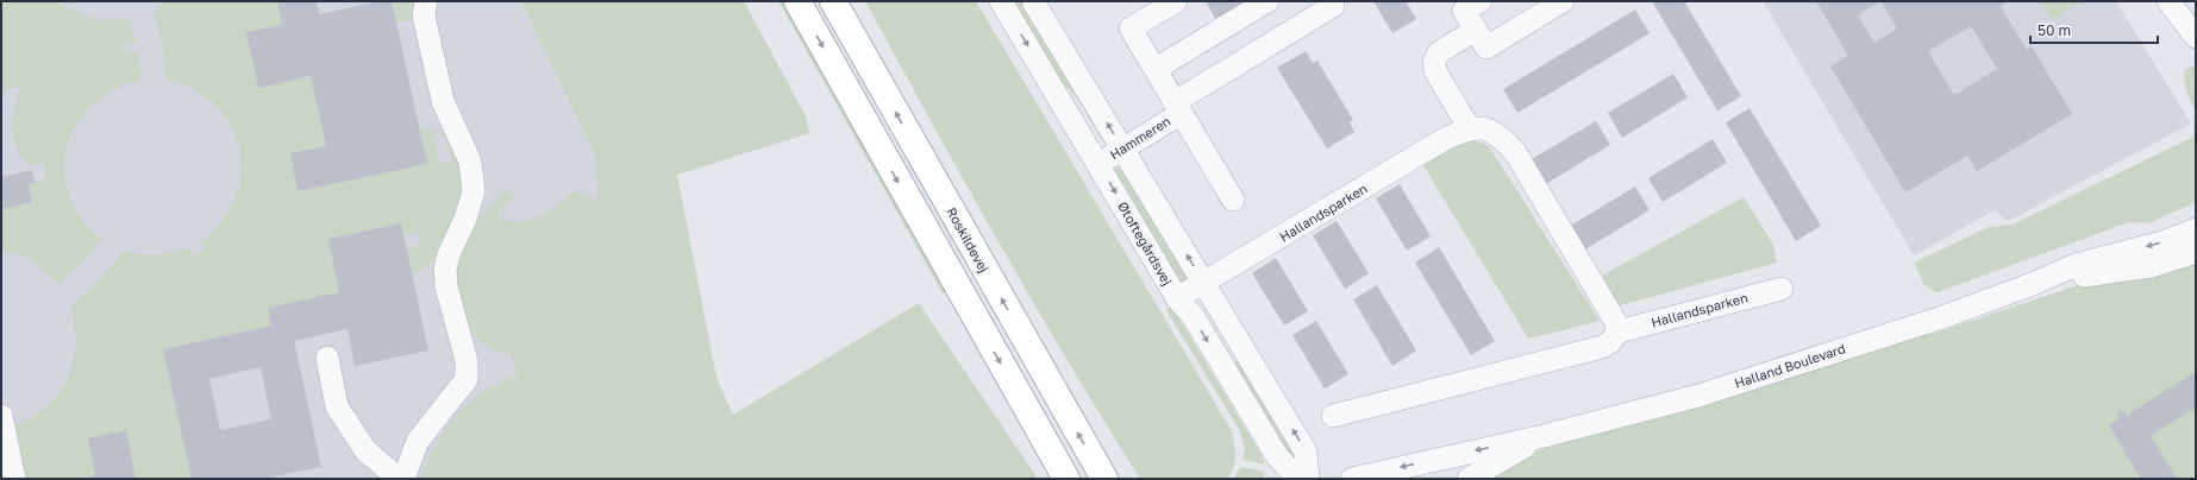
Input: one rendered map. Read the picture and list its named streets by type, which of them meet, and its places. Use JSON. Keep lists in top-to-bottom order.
{
  "streets": {
    "main road": ["Roskildevej"],
    "street": [
      "Hammeren",
      "Hallandsparken",
      "Øtoftegårdsvej",
      "Halland Boulevard"
    ]
  },
  "crossings": [
    ["Hammeren", "Øtoftegårdsvej"],
    ["Hallandsparken", "Øtoftegårdsvej"]
  ],
  "scale_bar": "50 m"
}
